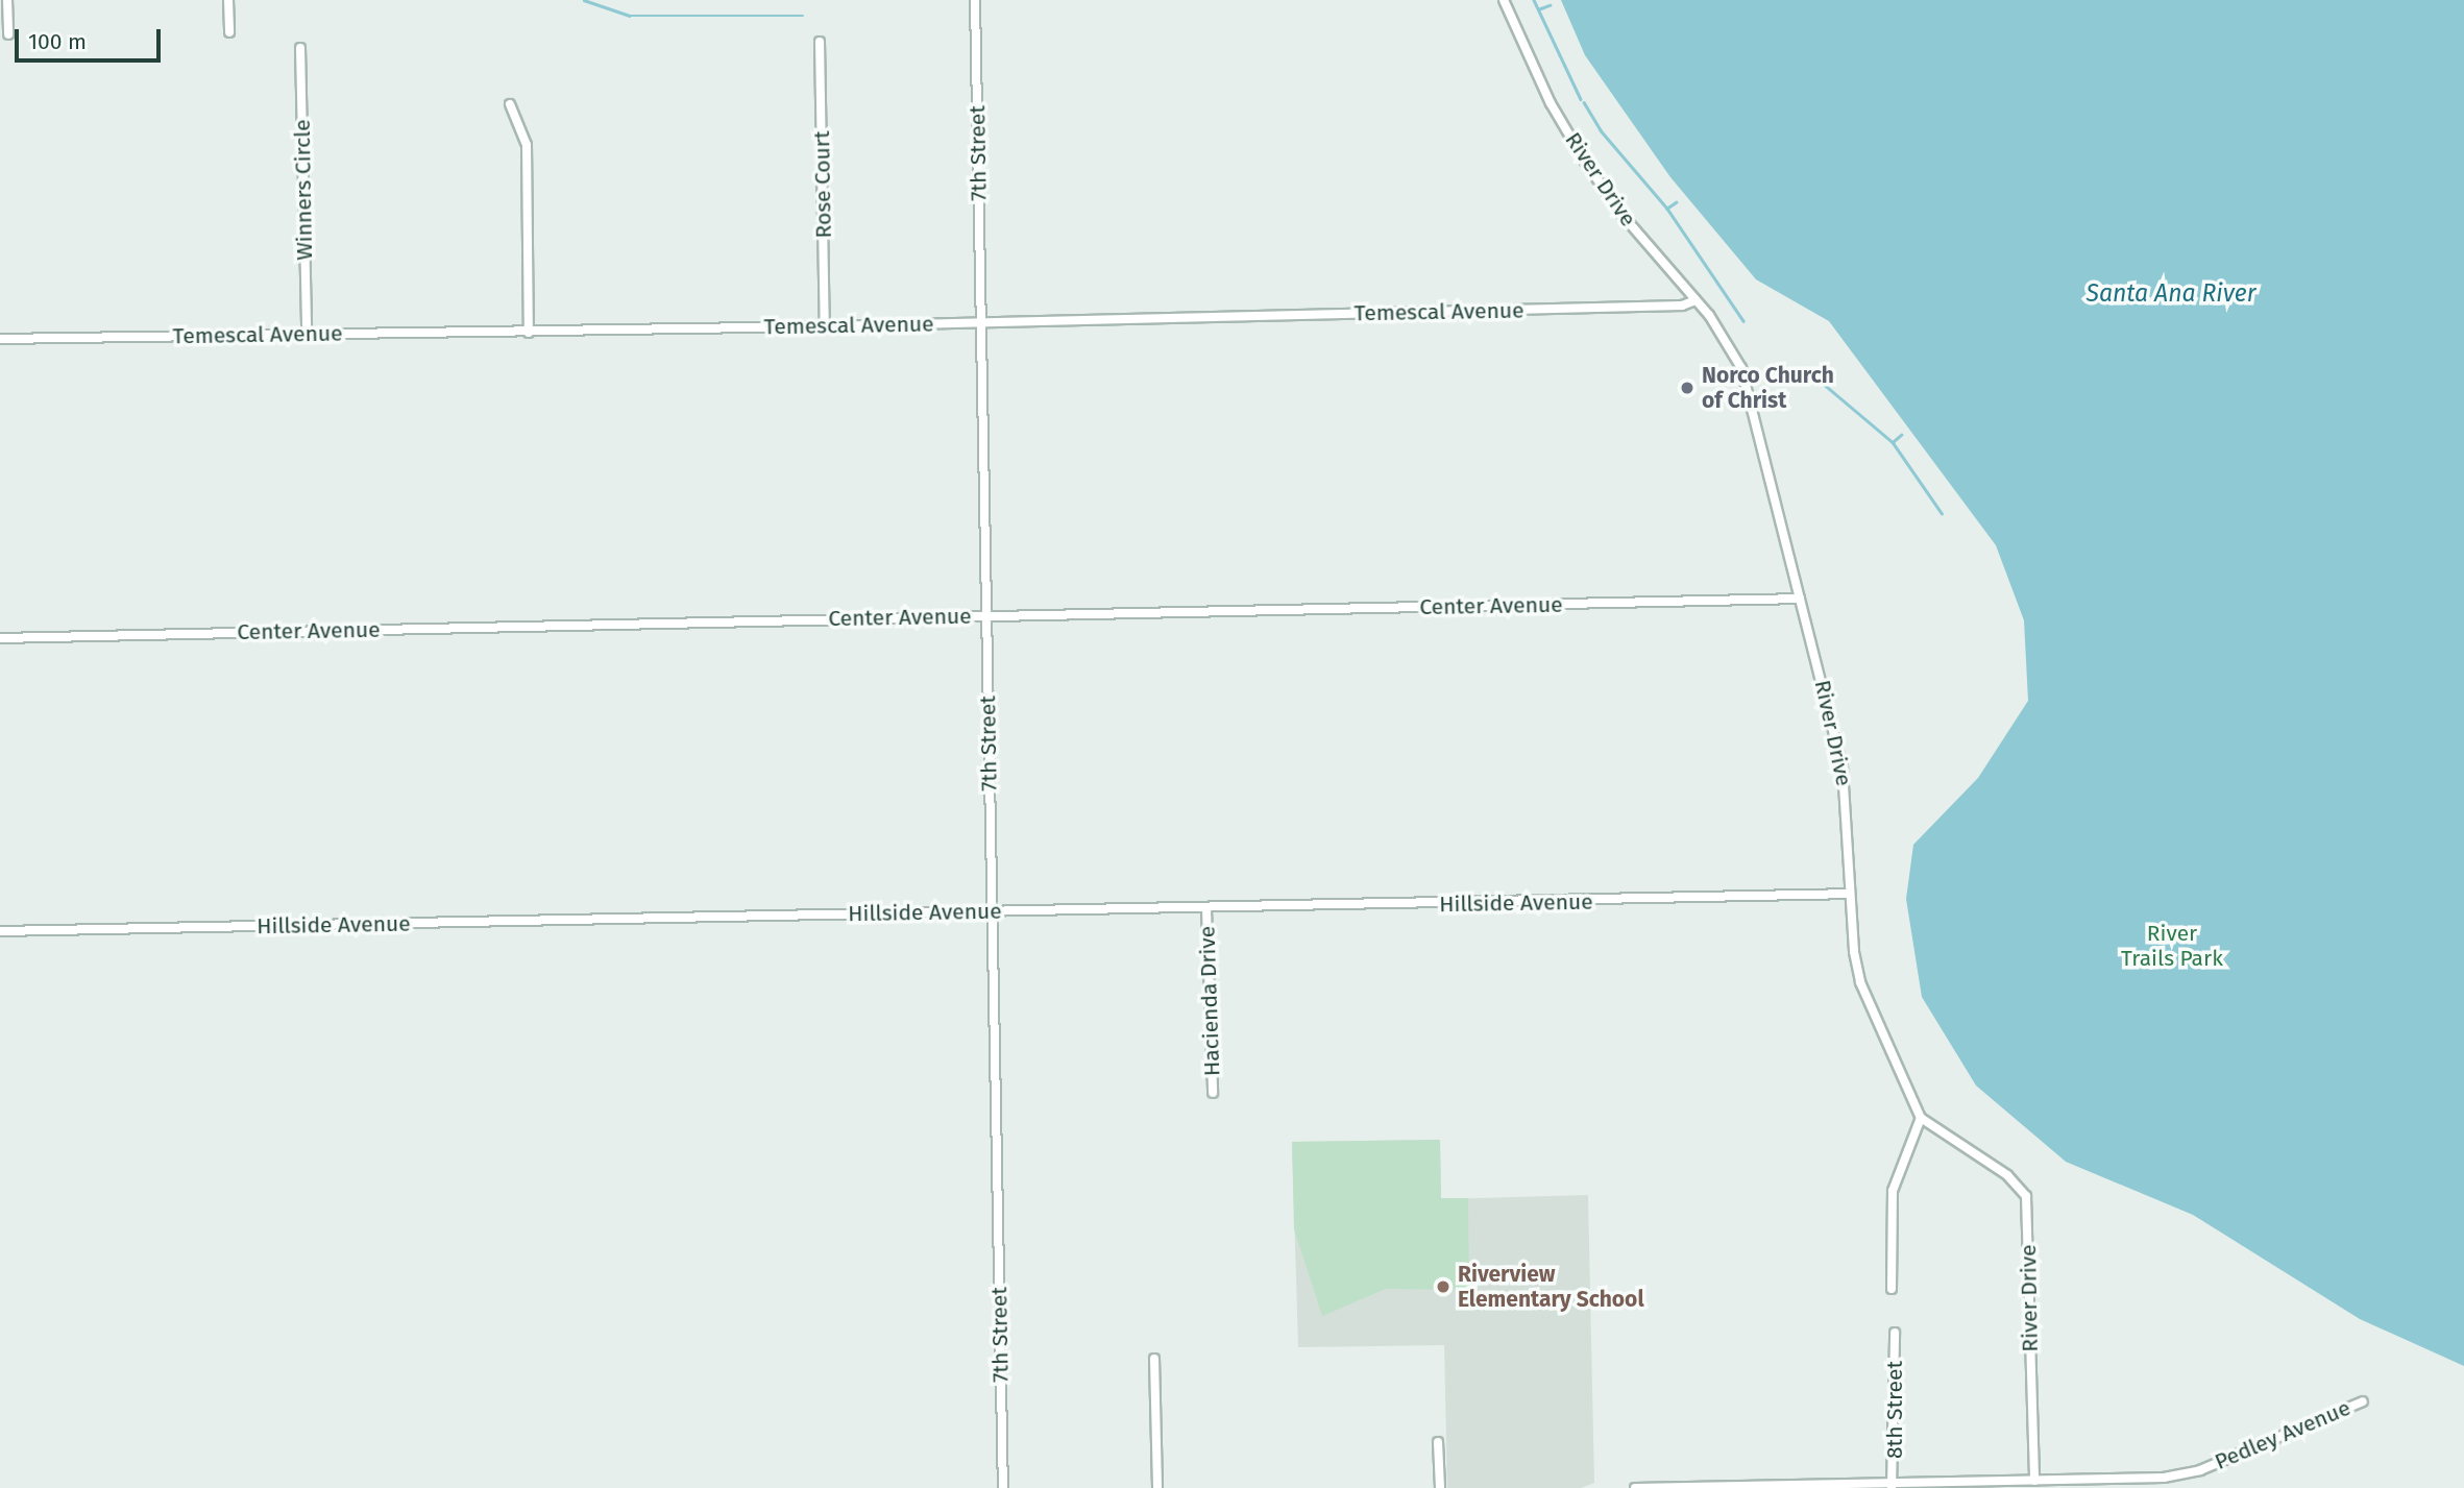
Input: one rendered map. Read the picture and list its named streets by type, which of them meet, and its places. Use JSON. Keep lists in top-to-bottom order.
{
  "streets": {
    "street": [
      "7th Street",
      "River Drive",
      "Rose Court",
      "Winners Circle",
      "Temescal Avenue",
      "Center Avenue",
      "Hillside Avenue",
      "Hacienda Drive",
      "8th Street",
      "Pedley Avenue"
    ]
  },
  "crossings": [
    ["7th Street", "Temescal Avenue"],
    ["7th Street", "Center Avenue"],
    ["7th Street", "Hillside Avenue"],
    ["River Drive", "Temescal Avenue"],
    ["River Drive", "Center Avenue"],
    ["River Drive", "Hillside Avenue"],
    ["River Drive", "Pedley Avenue"],
    ["Rose Court", "Temescal Avenue"],
    ["Winners Circle", "Temescal Avenue"],
    ["Hillside Avenue", "Hacienda Drive"],
    ["8th Street", "Pedley Avenue"]
  ],
  "water": ["Santa Ana River"],
  "parks": ["River Trails Park"],
  "places": ["Norco Church of Christ", "Riverview Elementary School"],
  "scale_bar": "100 m"
}
